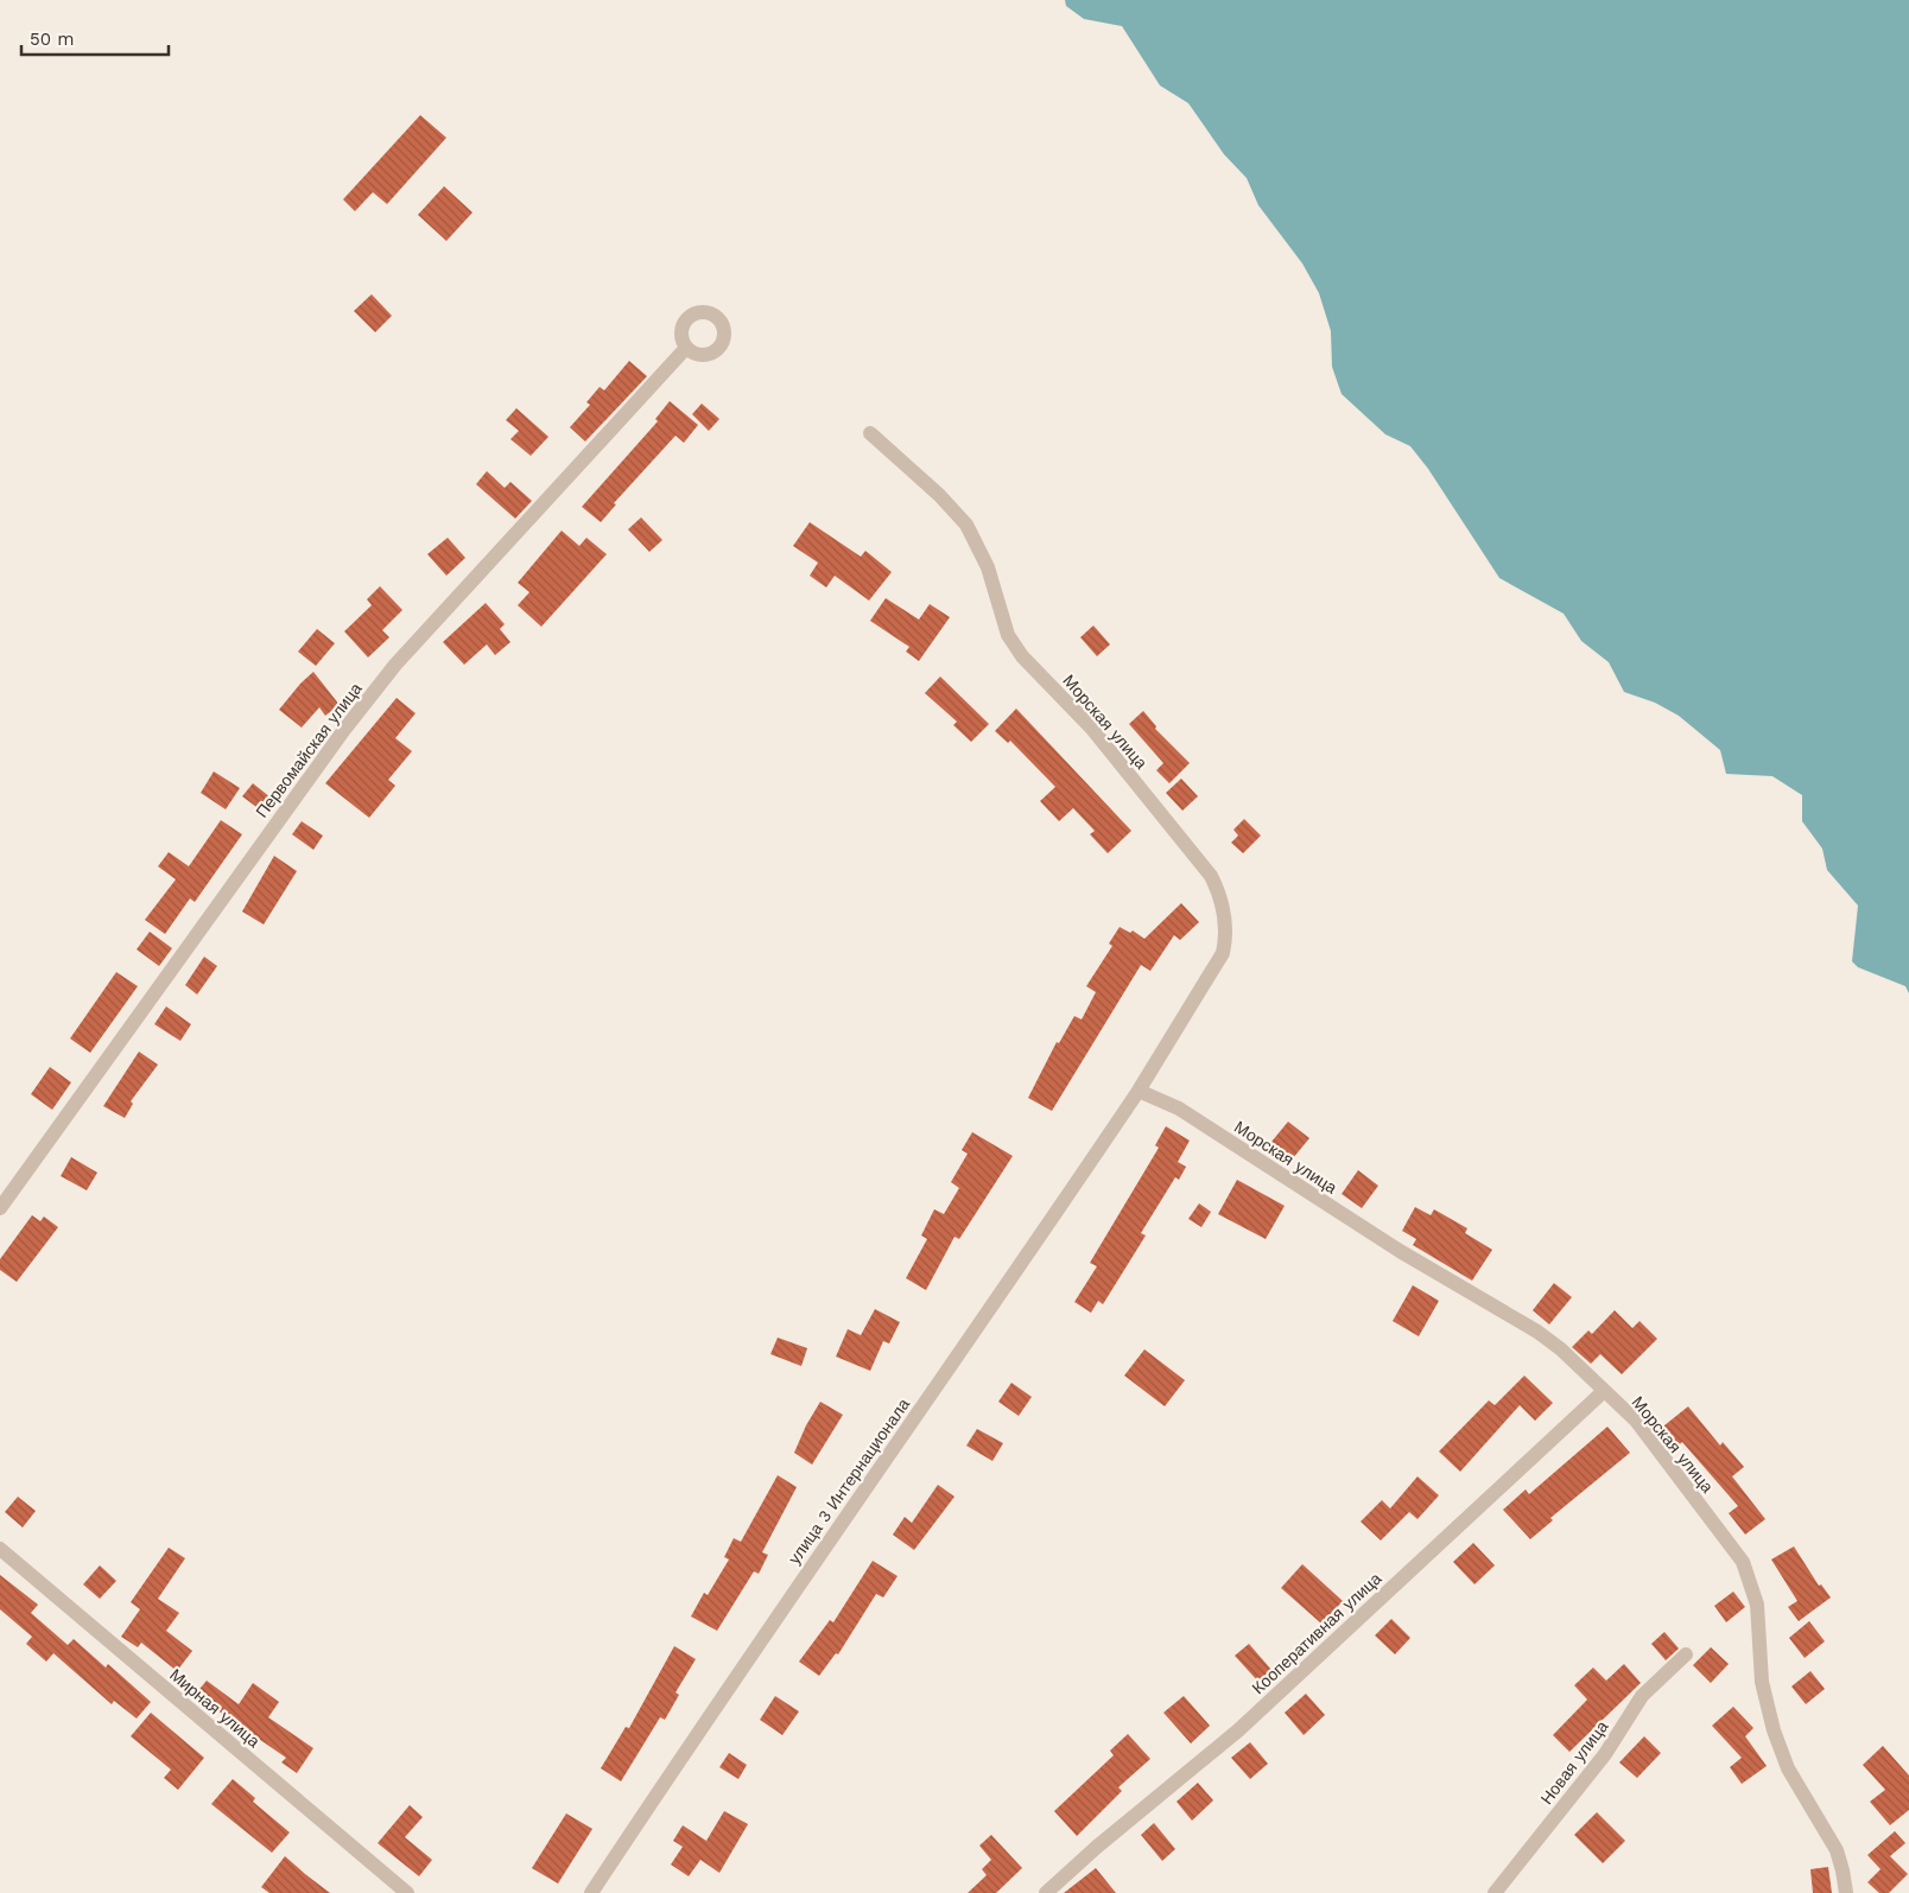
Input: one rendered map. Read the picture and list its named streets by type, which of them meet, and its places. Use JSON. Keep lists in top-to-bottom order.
{
  "streets": {
    "street": [
      "Морская улица",
      "Первомайская улица",
      "улица 3 Интернационала",
      "Кооперативная улица",
      "Мирная улица",
      "Новая улица"
    ]
  },
  "crossings": [
    ["Морская улица", "улица 3 Интернационала"],
    ["Морская улица", "Кооперативная улица"]
  ],
  "scale_bar": "50 m"
}
